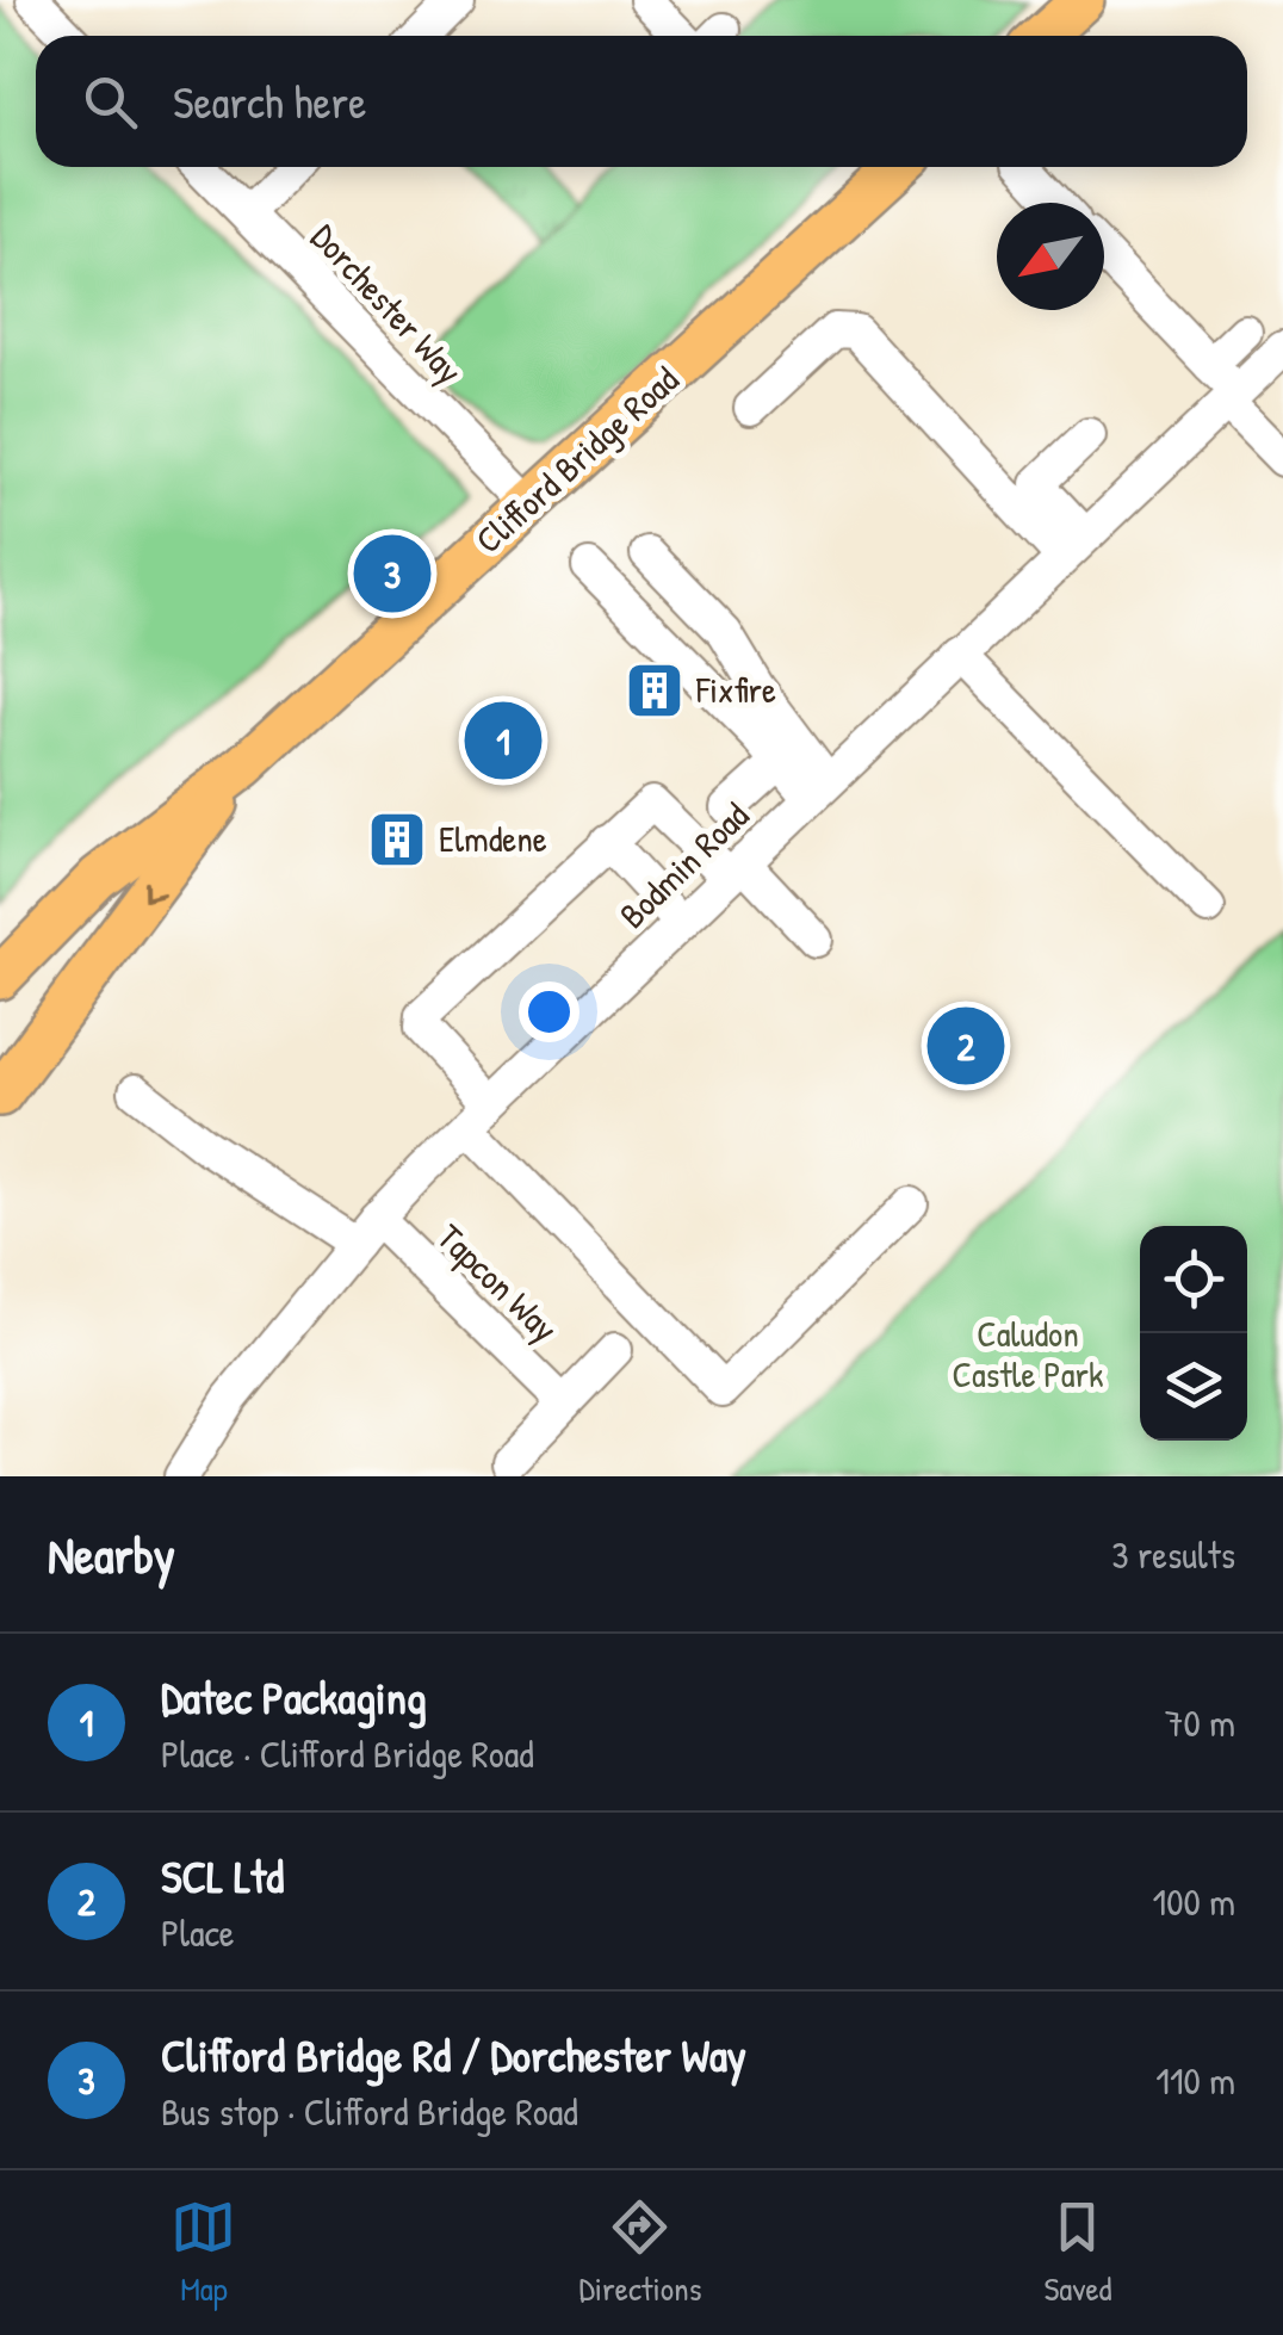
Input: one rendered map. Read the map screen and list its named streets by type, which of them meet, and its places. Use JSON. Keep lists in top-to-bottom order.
{
  "streets": {
    "main road": ["Clifford Bridge Road"],
    "street": ["Dorchester Way", "Bodmin Road", "Tapcon Way"]
  },
  "crossings": [
    ["Dorchester Way", "Clifford Bridge Road"],
    ["Bodmin Road", "Tapcon Way"]
  ],
  "parks": ["Caludon Castle Park"],
  "places": {
    "building": ["Fixfire", "Elmdene"]
  },
  "north": "bottom left",
  "page": {
    "search": "Search here",
    "pins": ["3", "1", "2"],
    "heading": ["Nearby", "3 results"],
    "list": [
      {
        "mark": "1",
        "name": "Datec Packaging",
        "note": "Place · Clifford Bridge Road",
        "value": "70 m"
      },
      {
        "mark": "2",
        "name": "SCL Ltd",
        "note": "Place",
        "value": "100 m"
      },
      {
        "mark": "3",
        "name": "Clifford Bridge Rd / Dorchester Way",
        "note": "Bus stop · Clifford Bridge Road",
        "value": "110 m"
      }
    ],
    "nav": ["Map", "Directions", "Saved"]
  }
}
